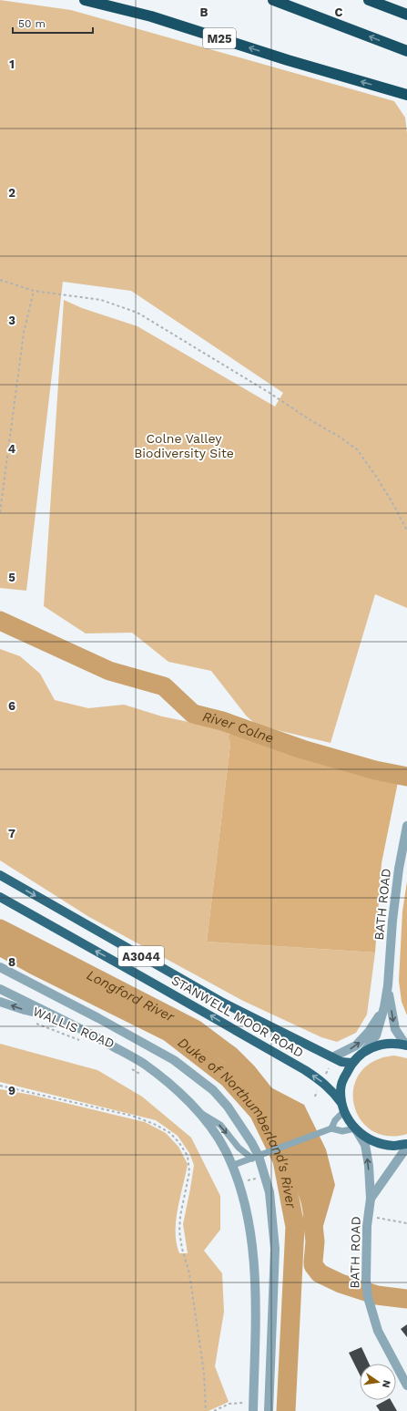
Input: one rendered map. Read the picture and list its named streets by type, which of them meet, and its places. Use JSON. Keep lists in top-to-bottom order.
{
  "streets": {
    "highway": ["M25"],
    "main road": ["A3044", "STANWELL MOOR ROAD"],
    "street": ["BATH ROAD", "WALLIS ROAD"]
  },
  "crossings": [
    ["BATH ROAD", "STANWELL MOOR ROAD"]
  ],
  "water": ["River Colne", "Longford River", "Duke of Northumberland's River"],
  "parks": ["Colne Valley Biodiversity Site"],
  "scale_bar": "50 m",
  "north": "right",
  "grid": {
    "columns": ["B", "C"],
    "rows": [
      "1",
      "2",
      "3",
      "4",
      "5",
      "6",
      "7",
      "8",
      "9"
    ]
  }
}
